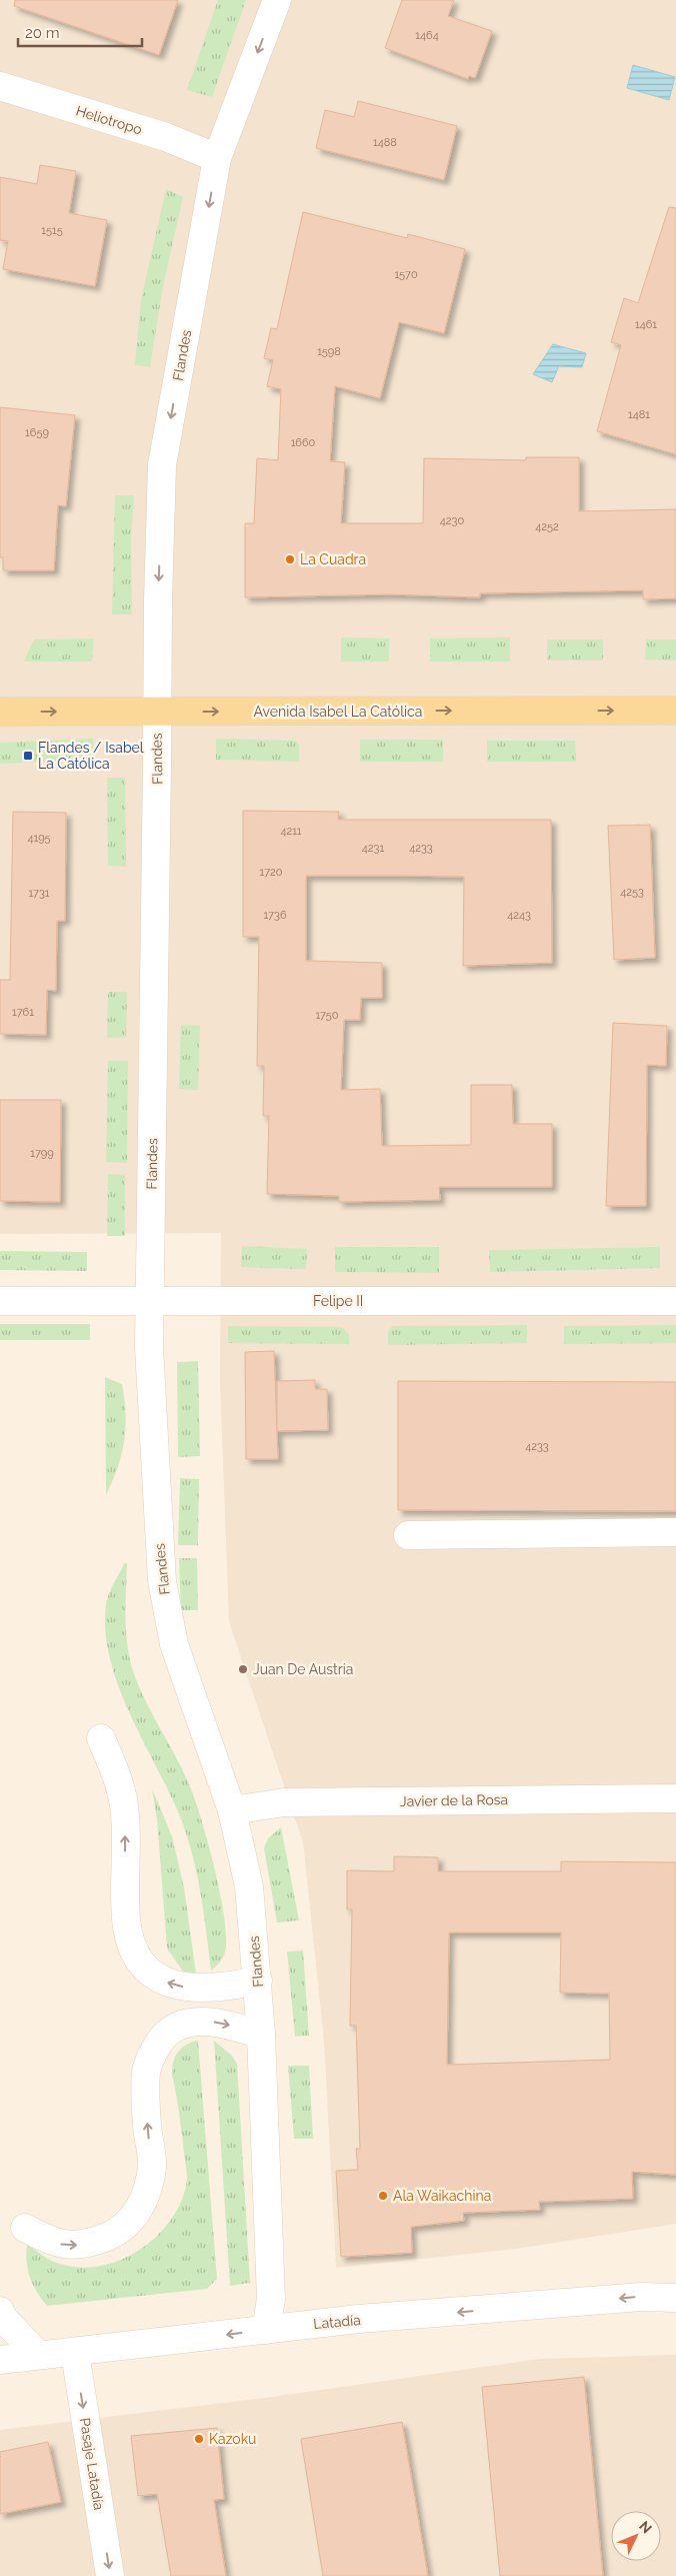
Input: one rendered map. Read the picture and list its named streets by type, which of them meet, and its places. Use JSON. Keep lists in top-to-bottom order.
{
  "streets": {
    "main road": ["Avenida Isabel La Católica"],
    "street": [
      "Heliotropo",
      "Flandes",
      "Felipe II",
      "Javier de la Rosa",
      "Latadía",
      "Pasaje Latadía"
    ]
  },
  "crossings": [
    ["Heliotropo", "Flandes"],
    ["Flandes", "Avenida Isabel La Católica"],
    ["Flandes", "Felipe II"],
    ["Flandes", "Javier de la Rosa"],
    ["Flandes", "Latadía"],
    ["Latadía", "Pasaje Latadía"]
  ],
  "one_way": ["Avenida Isabel La Católica", "Latadía", "Pasaje Latadía"],
  "places": {
    "other": [
      "La Cuadra",
      "Juan De Austria",
      "Ala Waikachina",
      "Kazoku"
    ],
    "transit": ["Flandes / Isabel La Católica"]
  },
  "house_numbers": [
    "1464",
    "1488",
    "1515",
    "1570",
    "1461",
    "1598",
    "1481",
    "1659",
    "1660",
    "4230",
    "4252",
    "4211",
    "4195",
    "4231",
    "4233",
    "1720",
    "4253",
    "1731",
    "1736",
    "4243",
    "1761",
    "1750",
    "1799",
    "4233"
  ],
  "scale_bar": "20 m",
  "north": "top right"
}
